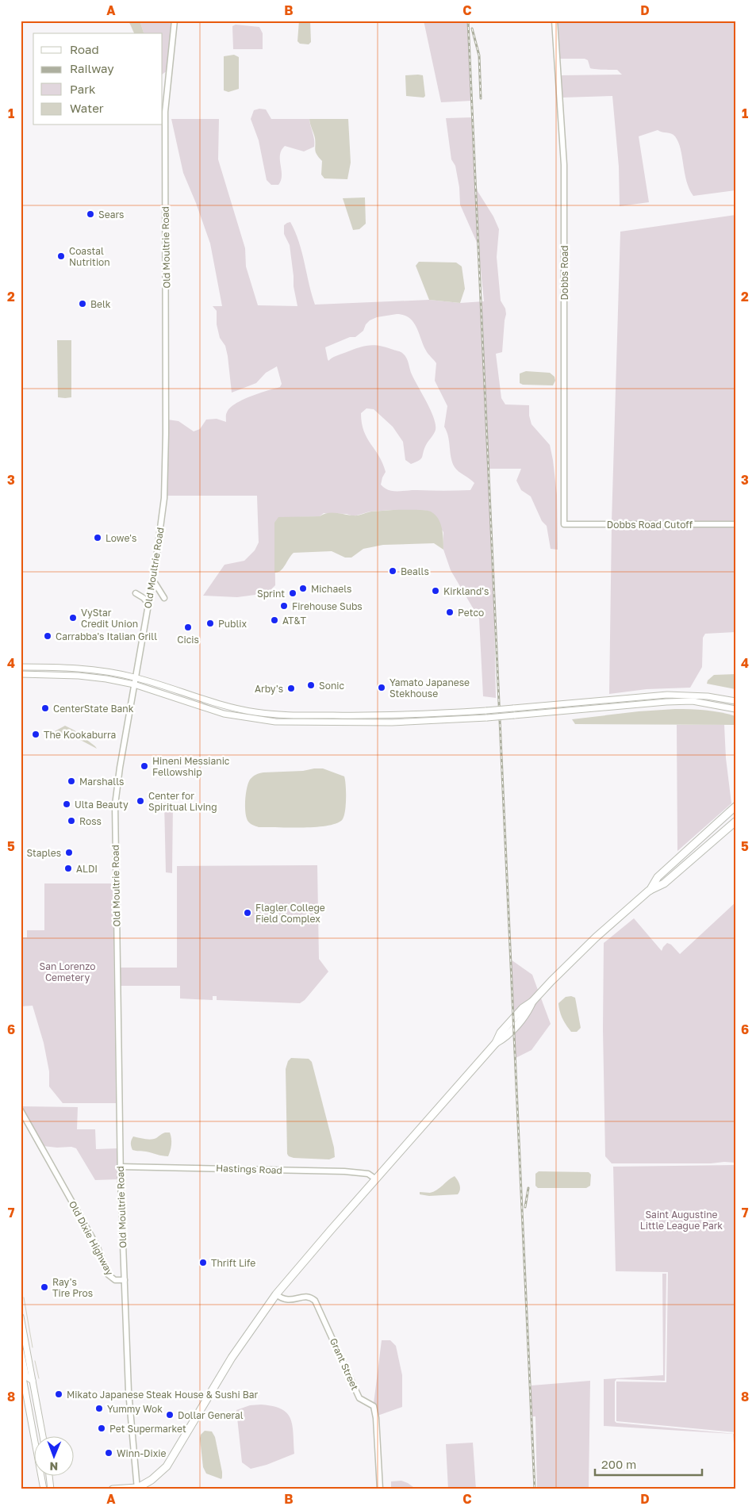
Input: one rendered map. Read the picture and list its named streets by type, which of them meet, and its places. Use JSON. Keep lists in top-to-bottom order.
{
  "streets": {
    "main road": [
      "Old Moultrie Road",
      "Dobbs Road",
      "Dobbs Road Cutoff",
      "Hastings Road",
      "Old Dixie Highway",
      "Grant Street"
    ]
  },
  "crossings": [
    ["Old Moultrie Road", "Hastings Road"],
    ["Old Moultrie Road", "Old Dixie Highway"],
    ["Dobbs Road", "Dobbs Road Cutoff"]
  ],
  "parks": ["San Lorenzo Cemetery", "Saint Augustine Little League Park"],
  "places": [
    "Sears",
    "Coastal Nutrition",
    "Belk",
    "Lowe's",
    "Bealls",
    "Michaels",
    "Kirkland's",
    "Sprint",
    "Firehouse Subs",
    "Petco",
    "VyStar Credit Union",
    "AT&T",
    "Publix",
    "Cicis",
    "Carrabba's Italian Grill",
    "Sonic",
    "Yamato Japanese Stekhouse",
    "Arby's",
    "CenterState Bank",
    "The Kookaburra",
    "Hineni Messianic Fellowship",
    "Marshalls",
    "Center for Spiritual Living",
    "Ulta Beauty",
    "Ross",
    "Staples",
    "ALDI",
    "Flagler College Field Complex",
    "Thrift Life",
    "Ray's Tire Pros",
    "Mikato Japanese Steak House & Sushi Bar",
    "Yummy Wok",
    "Dollar General",
    "Pet Supermarket",
    "Winn-Dixie"
  ],
  "legend": [
    "Road",
    "Railway",
    "Park",
    "Water"
  ],
  "scale_bar": "200 m",
  "north": "bottom",
  "grid": {
    "columns": [
      "A",
      "B",
      "C",
      "D"
    ],
    "rows": [
      "1",
      "2",
      "3",
      "4",
      "5",
      "6",
      "7",
      "8"
    ]
  }
}
